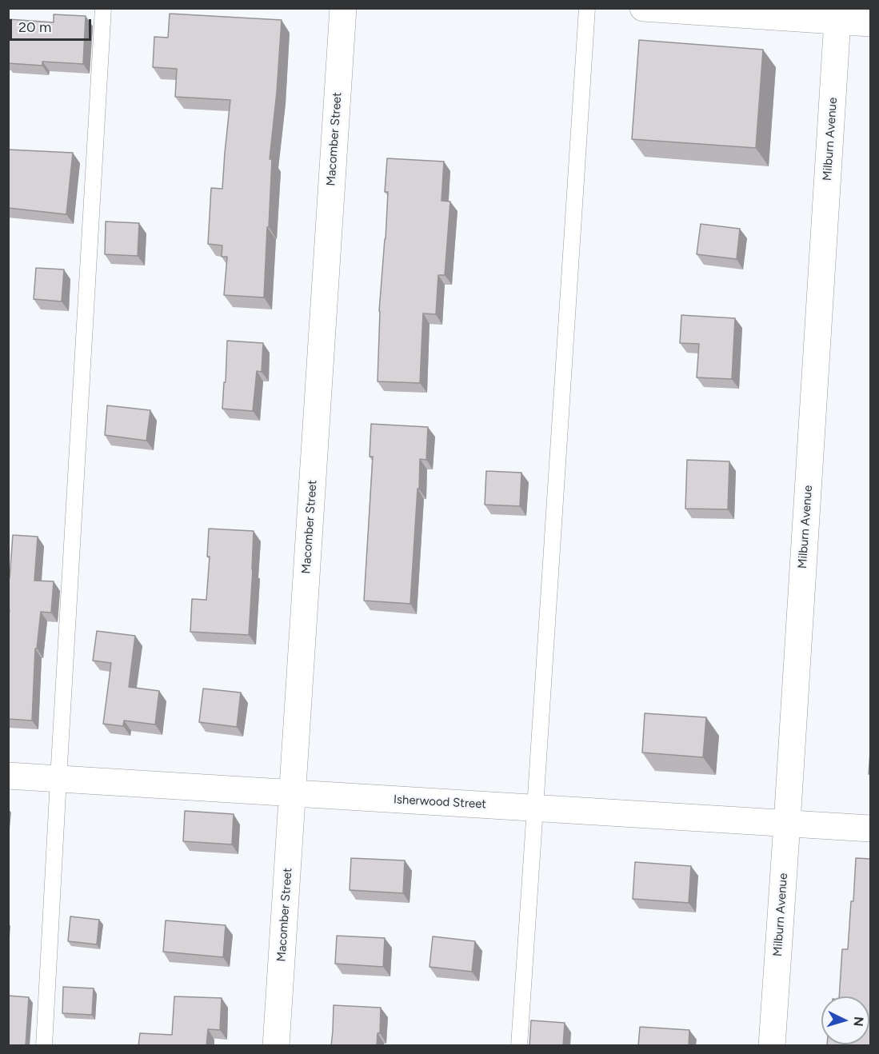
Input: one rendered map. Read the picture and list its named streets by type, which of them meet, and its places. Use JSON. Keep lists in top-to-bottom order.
{
  "streets": {
    "street": ["Macomber Street", "Milburn Avenue", "Isherwood Street"]
  },
  "crossings": [
    ["Macomber Street", "Isherwood Street"],
    ["Milburn Avenue", "Isherwood Street"]
  ],
  "scale_bar": "20 m",
  "north": "right"
}
